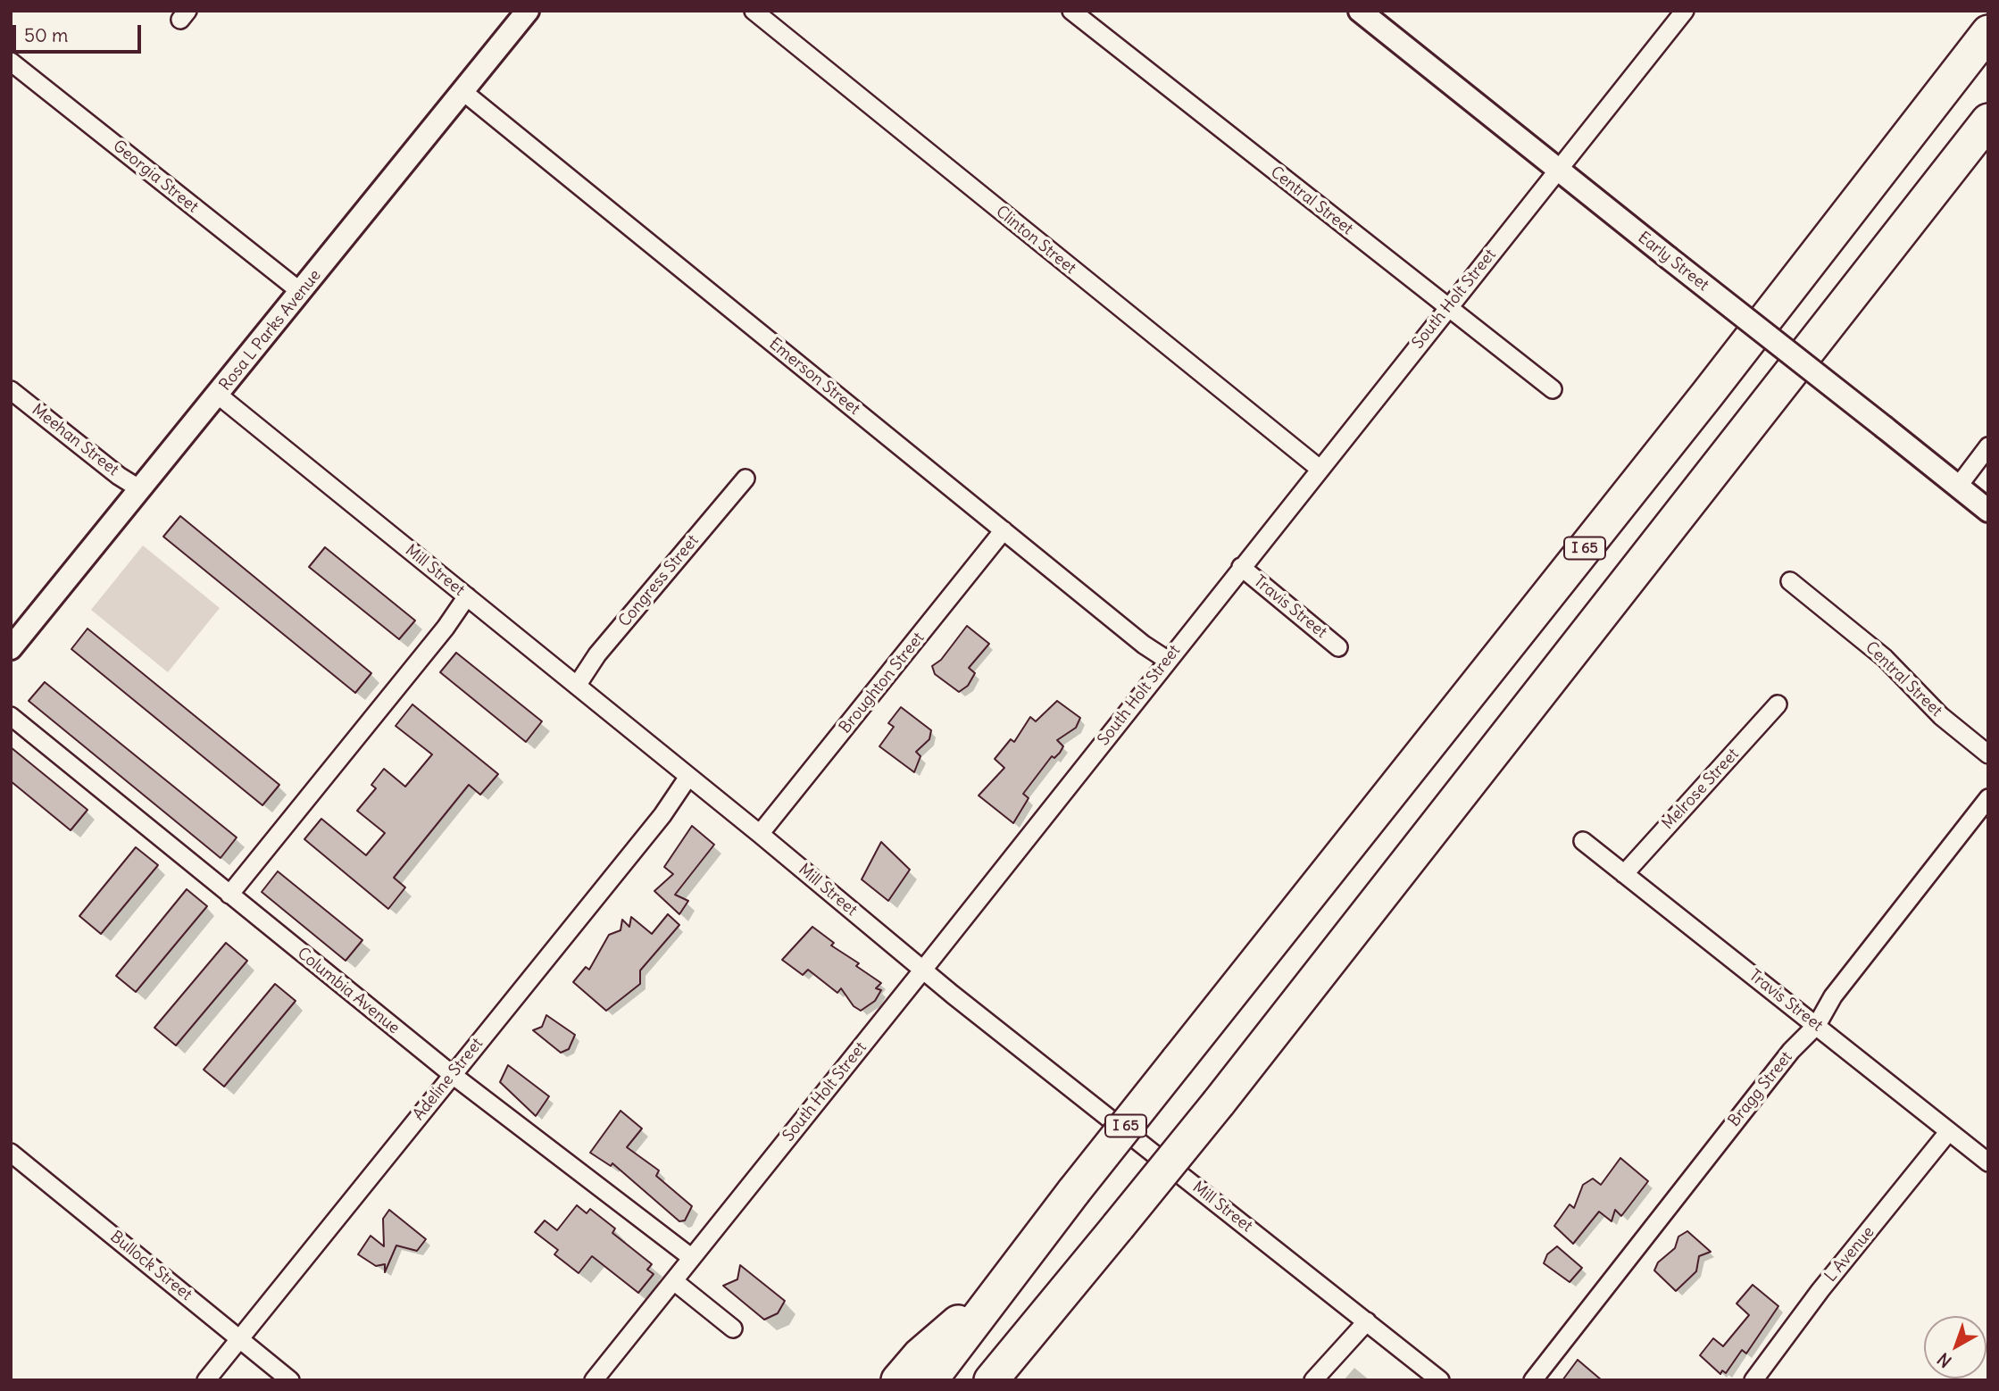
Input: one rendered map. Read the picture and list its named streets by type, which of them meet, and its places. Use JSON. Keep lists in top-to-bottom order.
{
  "streets": {
    "highway": ["I 65"],
    "street": [
      "Georgia Street",
      "Central Street",
      "Clinton Street",
      "Early Street",
      "South Holt Street",
      "Rosa L Parks Avenue",
      "Emerson Street",
      "Meehan Street",
      "Mill Street",
      "Congress Street",
      "Travis Street",
      "Broughton Street",
      "Melrose Street",
      "Columbia Avenue",
      "Adeline Street",
      "Bragg Street",
      "L Avenue",
      "Bullock Street"
    ]
  },
  "crossings": [
    ["Georgia Street", "Rosa L Parks Avenue"],
    ["Central Street", "South Holt Street"],
    ["Clinton Street", "South Holt Street"],
    ["Early Street", "South Holt Street"],
    ["South Holt Street", "Emerson Street"],
    ["South Holt Street", "Mill Street"],
    ["South Holt Street", "Travis Street"],
    ["South Holt Street", "Columbia Avenue"],
    ["Rosa L Parks Avenue", "Emerson Street"],
    ["Rosa L Parks Avenue", "Meehan Street"],
    ["Rosa L Parks Avenue", "Mill Street"],
    ["Emerson Street", "Broughton Street"],
    ["Mill Street", "Congress Street"],
    ["Mill Street", "Broughton Street"],
    ["Mill Street", "Adeline Street"],
    ["Travis Street", "Melrose Street"],
    ["Travis Street", "Bragg Street"],
    ["Travis Street", "L Avenue"],
    ["Columbia Avenue", "Adeline Street"],
    ["Adeline Street", "Bullock Street"]
  ],
  "scale_bar": "50 m",
  "north": "bottom left"
}
